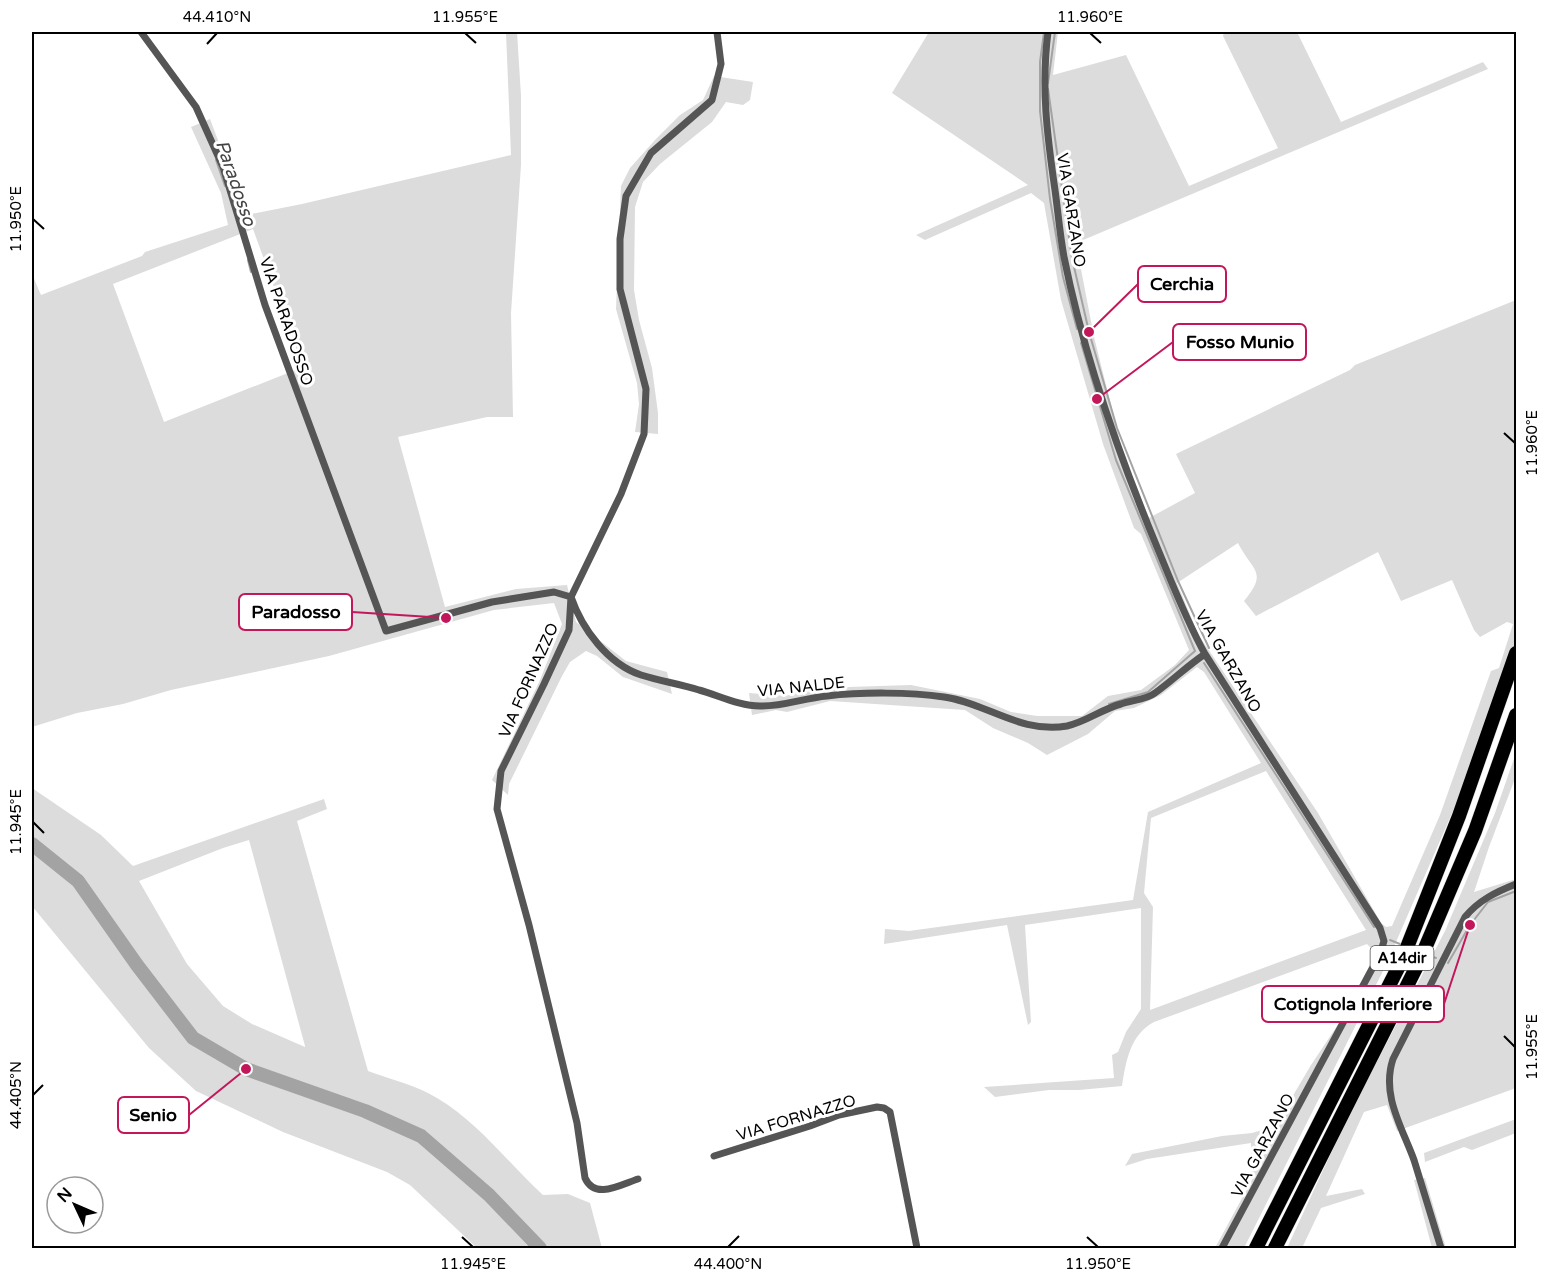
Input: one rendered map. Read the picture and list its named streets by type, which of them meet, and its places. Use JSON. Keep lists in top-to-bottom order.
{
  "streets": {
    "highway": ["A14dir"],
    "street": [
      "VIA GARZANO",
      "VIA PARADOSSO",
      "VIA FORNAZZO",
      "VIA NALDE"
    ]
  },
  "crossings": [
    ["VIA GARZANO", "VIA NALDE"],
    ["VIA PARADOSSO", "VIA FORNAZZO"],
    ["VIA PARADOSSO", "VIA NALDE"],
    ["VIA FORNAZZO", "VIA NALDE"]
  ],
  "water": ["Paradosso"],
  "places": [
    "Cerchia",
    "Fosso Munio",
    "Paradosso",
    "Cotignola Inferiore",
    "Senio"
  ],
  "north": "top left",
  "coordinates": [
    "44.410°N",
    "11.955°E",
    "11.960°E",
    "11.950°E",
    "11.945°E",
    "44.405°N",
    "44.400°N"
  ]
}
